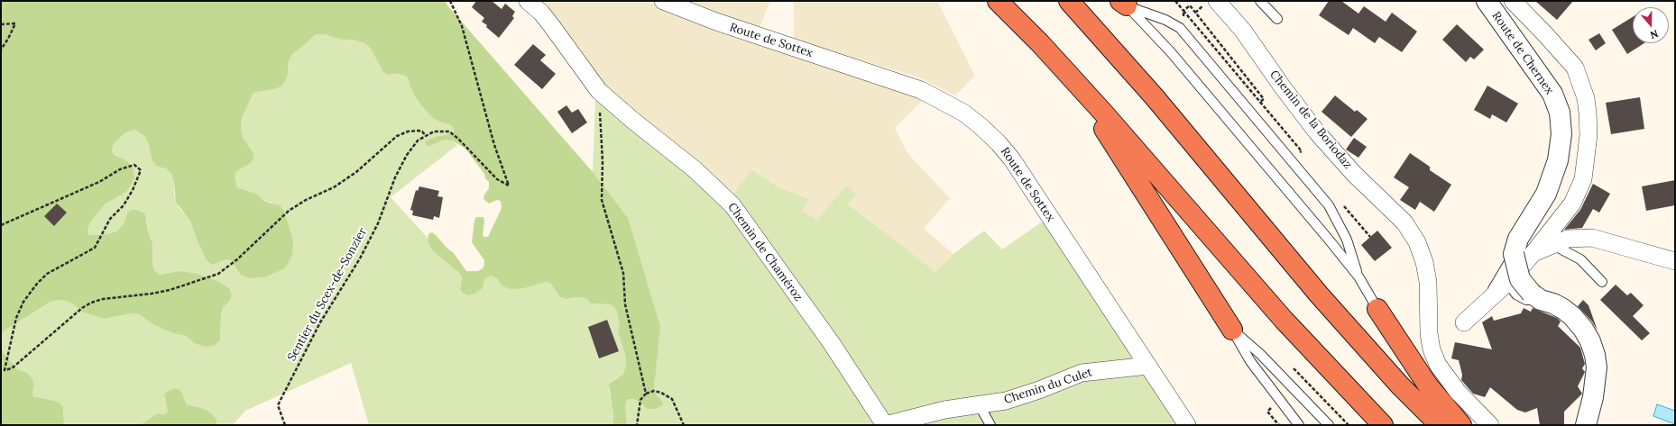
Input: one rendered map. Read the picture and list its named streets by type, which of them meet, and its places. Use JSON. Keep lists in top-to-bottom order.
{
  "streets": {
    "street": [
      "Route de Sottex",
      "Route de Chernex",
      "Chemin de la Boriodaz",
      "Chemin de Chaméroz",
      "Chemin du Culet"
    ],
    "path": ["Sentier du Scex-de-Sonzier"]
  },
  "crossings": [
    ["Route de Sottex", "Chemin du Culet"],
    ["Chemin de Chaméroz", "Chemin du Culet"]
  ],
  "north": "bottom"
}
